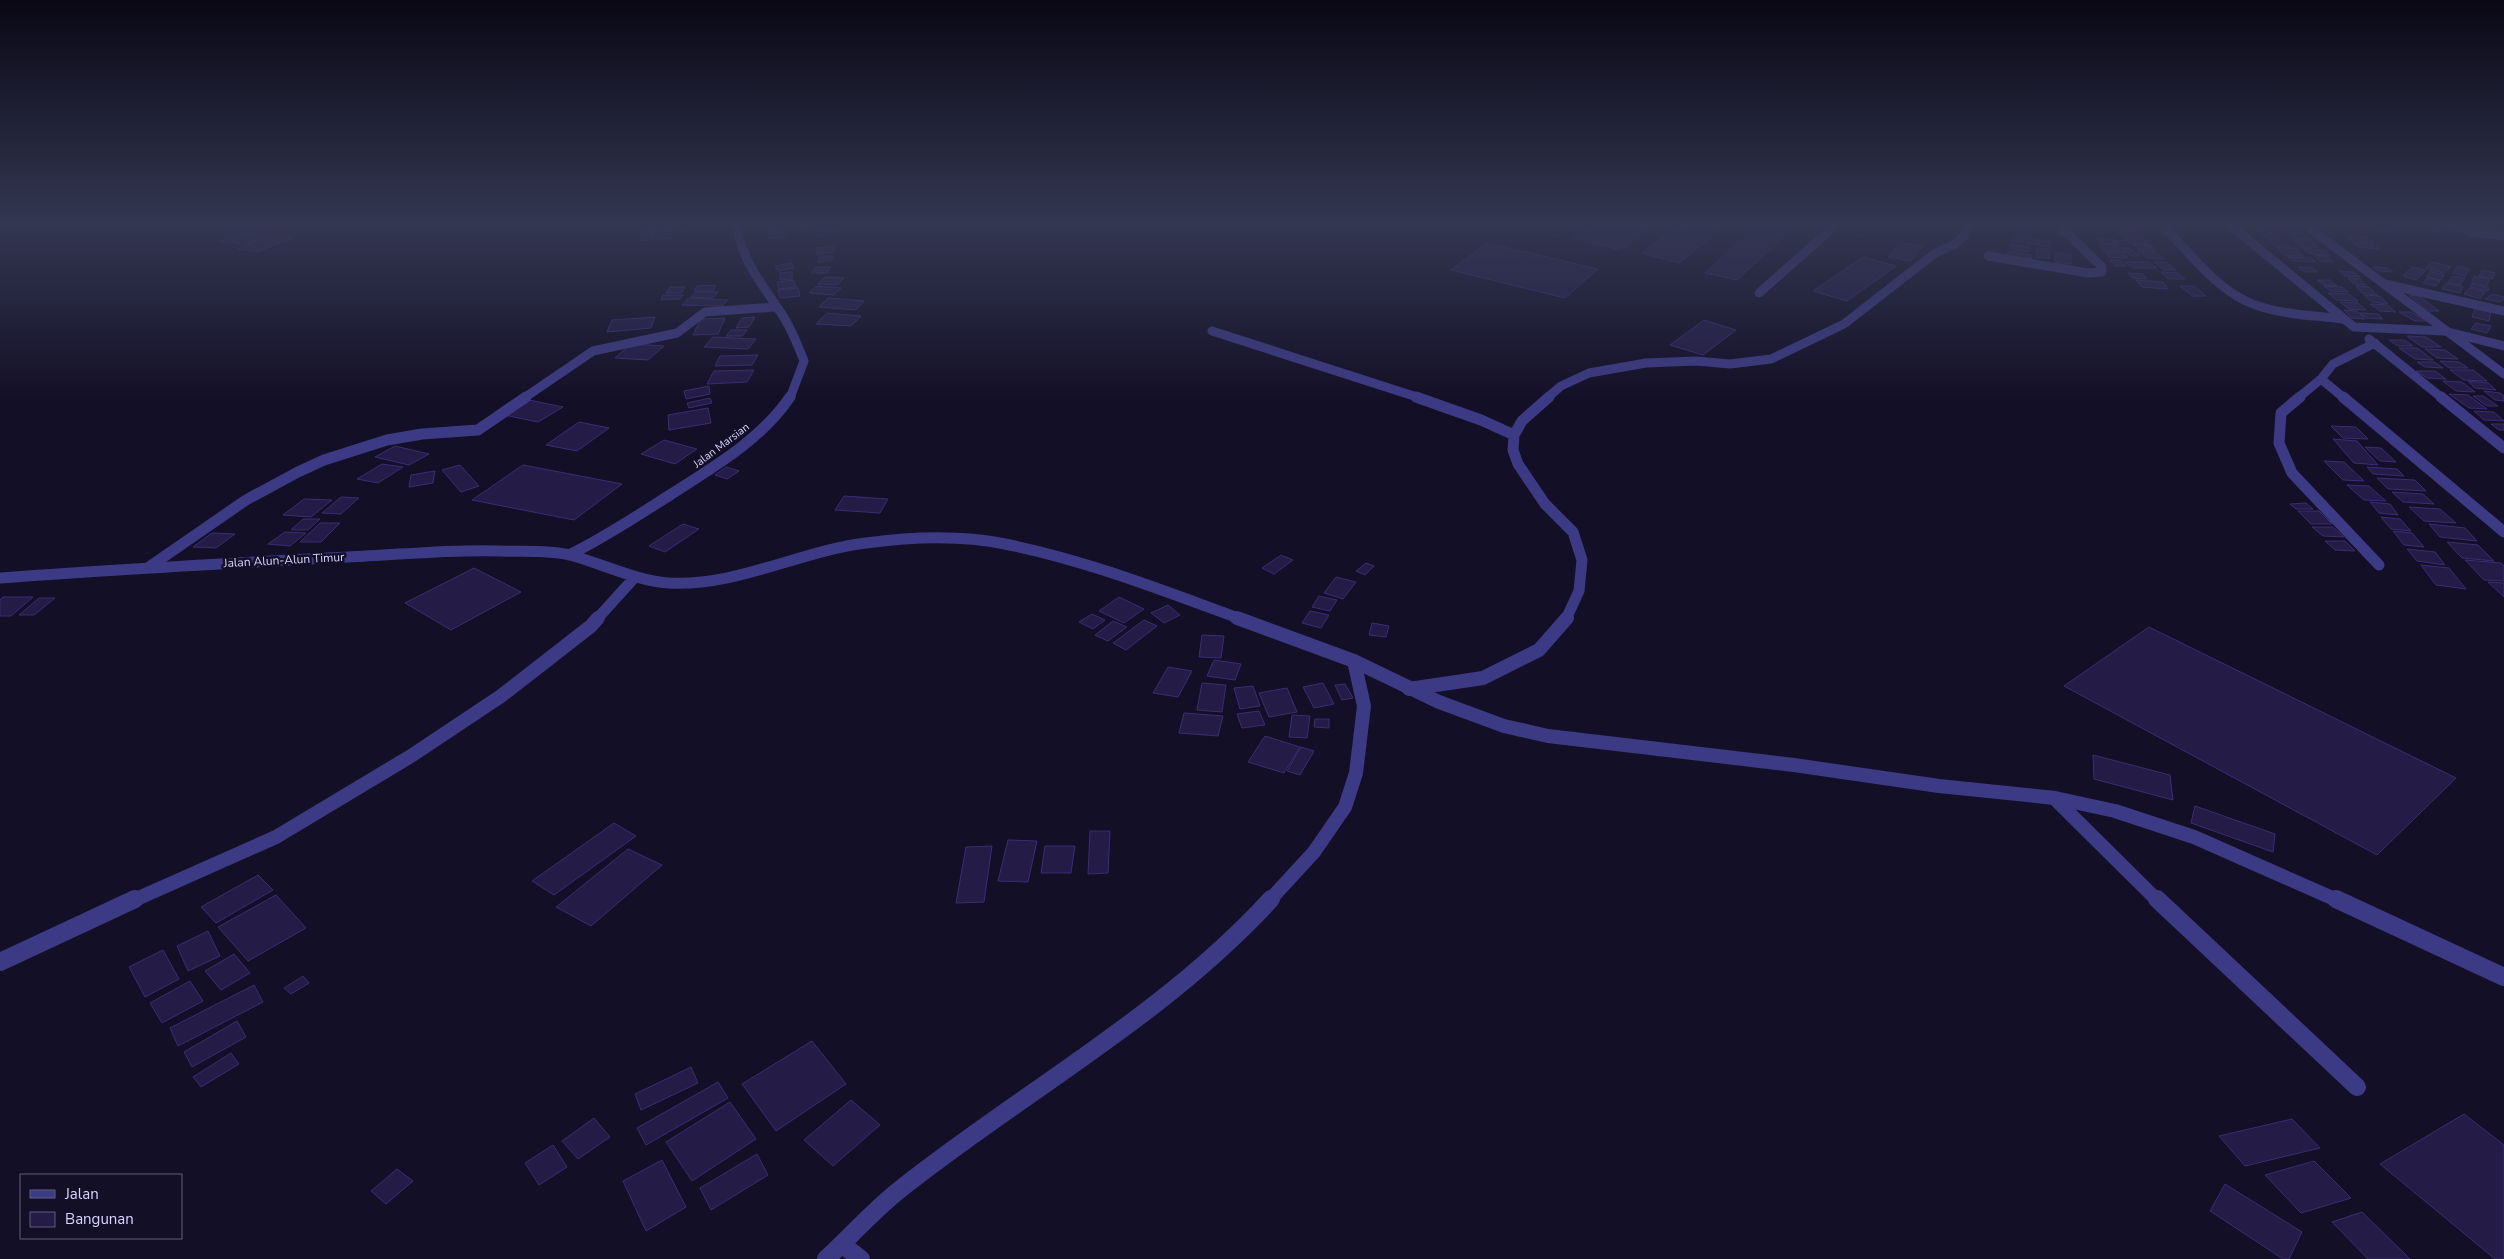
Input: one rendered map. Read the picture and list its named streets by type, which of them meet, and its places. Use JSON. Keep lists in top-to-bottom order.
{
  "streets": {
    "street": ["Jalan Marsian", "Jalan Alun-Alun Timur"]
  },
  "crossings": [
    ["Jalan Marsian", "Jalan Alun-Alun Timur"]
  ],
  "legend": ["Jalan", "Bangunan"]
}
